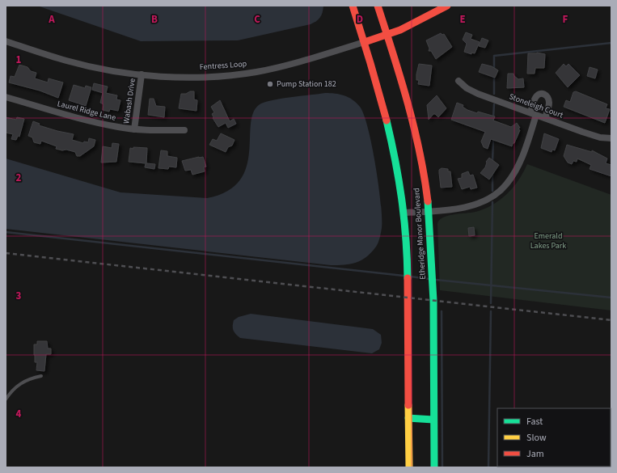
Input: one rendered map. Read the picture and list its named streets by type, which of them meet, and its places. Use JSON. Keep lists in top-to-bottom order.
{
  "streets": {
    "main road": ["Fentress Loop", "Etheridge Manor Boulevard"],
    "street": ["Wabash Drive", "Stoneleigh Court", "Laurel Ridge Lane"]
  },
  "crossings": [
    ["Fentress Loop", "Wabash Drive"],
    ["Fentress Loop", "Etheridge Manor Boulevard"],
    ["Wabash Drive", "Laurel Ridge Lane"]
  ],
  "parks": ["Emerald Lakes Park"],
  "places": ["Pump Station 182"],
  "legend": ["Fast", "Slow", "Jam"],
  "grid": {
    "columns": [
      "A",
      "B",
      "C",
      "D",
      "E",
      "F"
    ],
    "rows": [
      "1",
      "2",
      "3",
      "4"
    ]
  }
}
